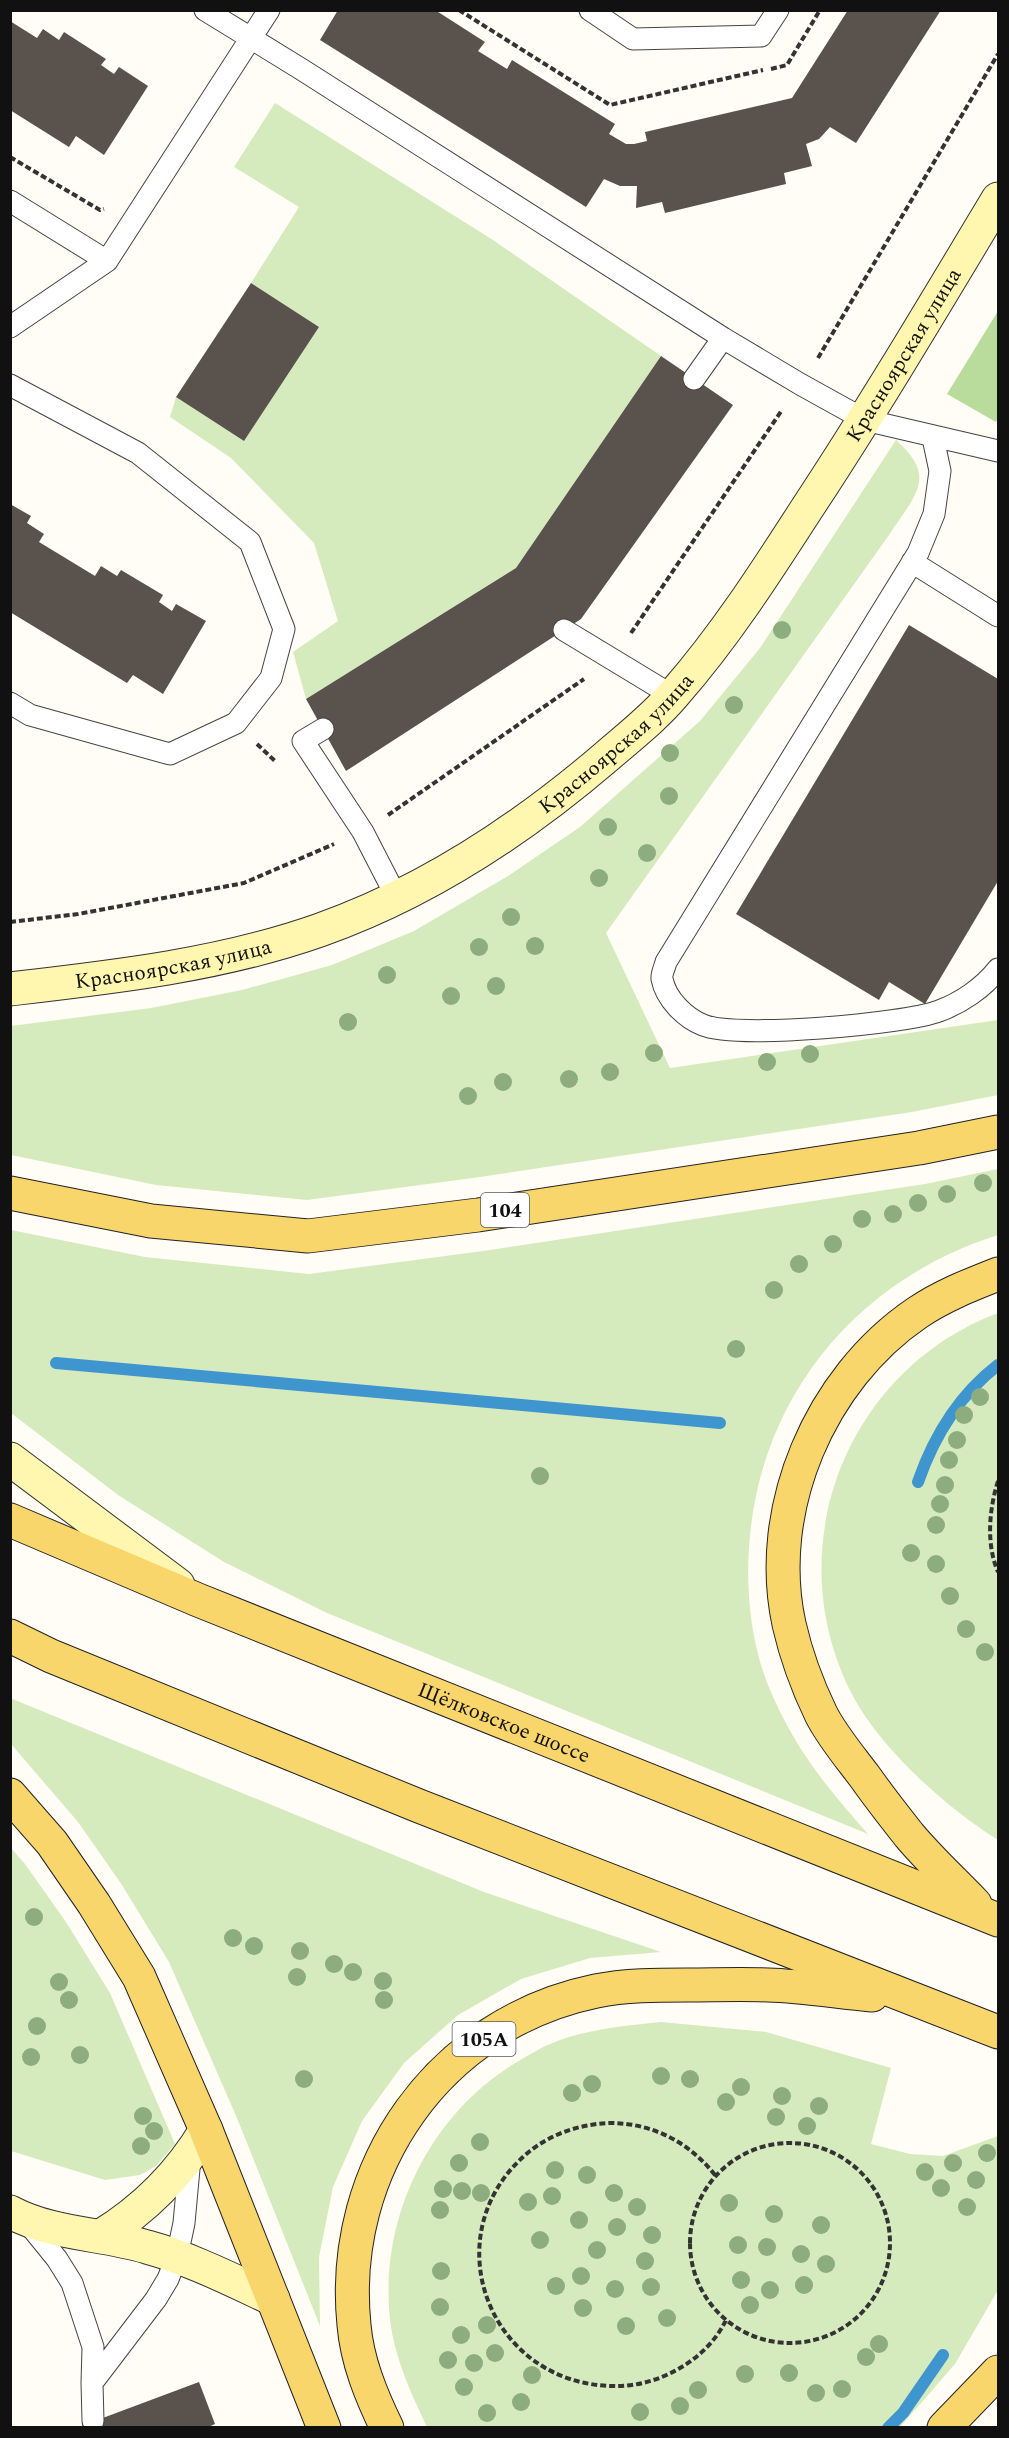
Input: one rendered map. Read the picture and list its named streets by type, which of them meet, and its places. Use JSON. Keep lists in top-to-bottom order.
{
  "streets": {
    "main road": ["104", "Щёлковское шоссе", "105A"],
    "street": ["Красноярская улица"]
  }
}
